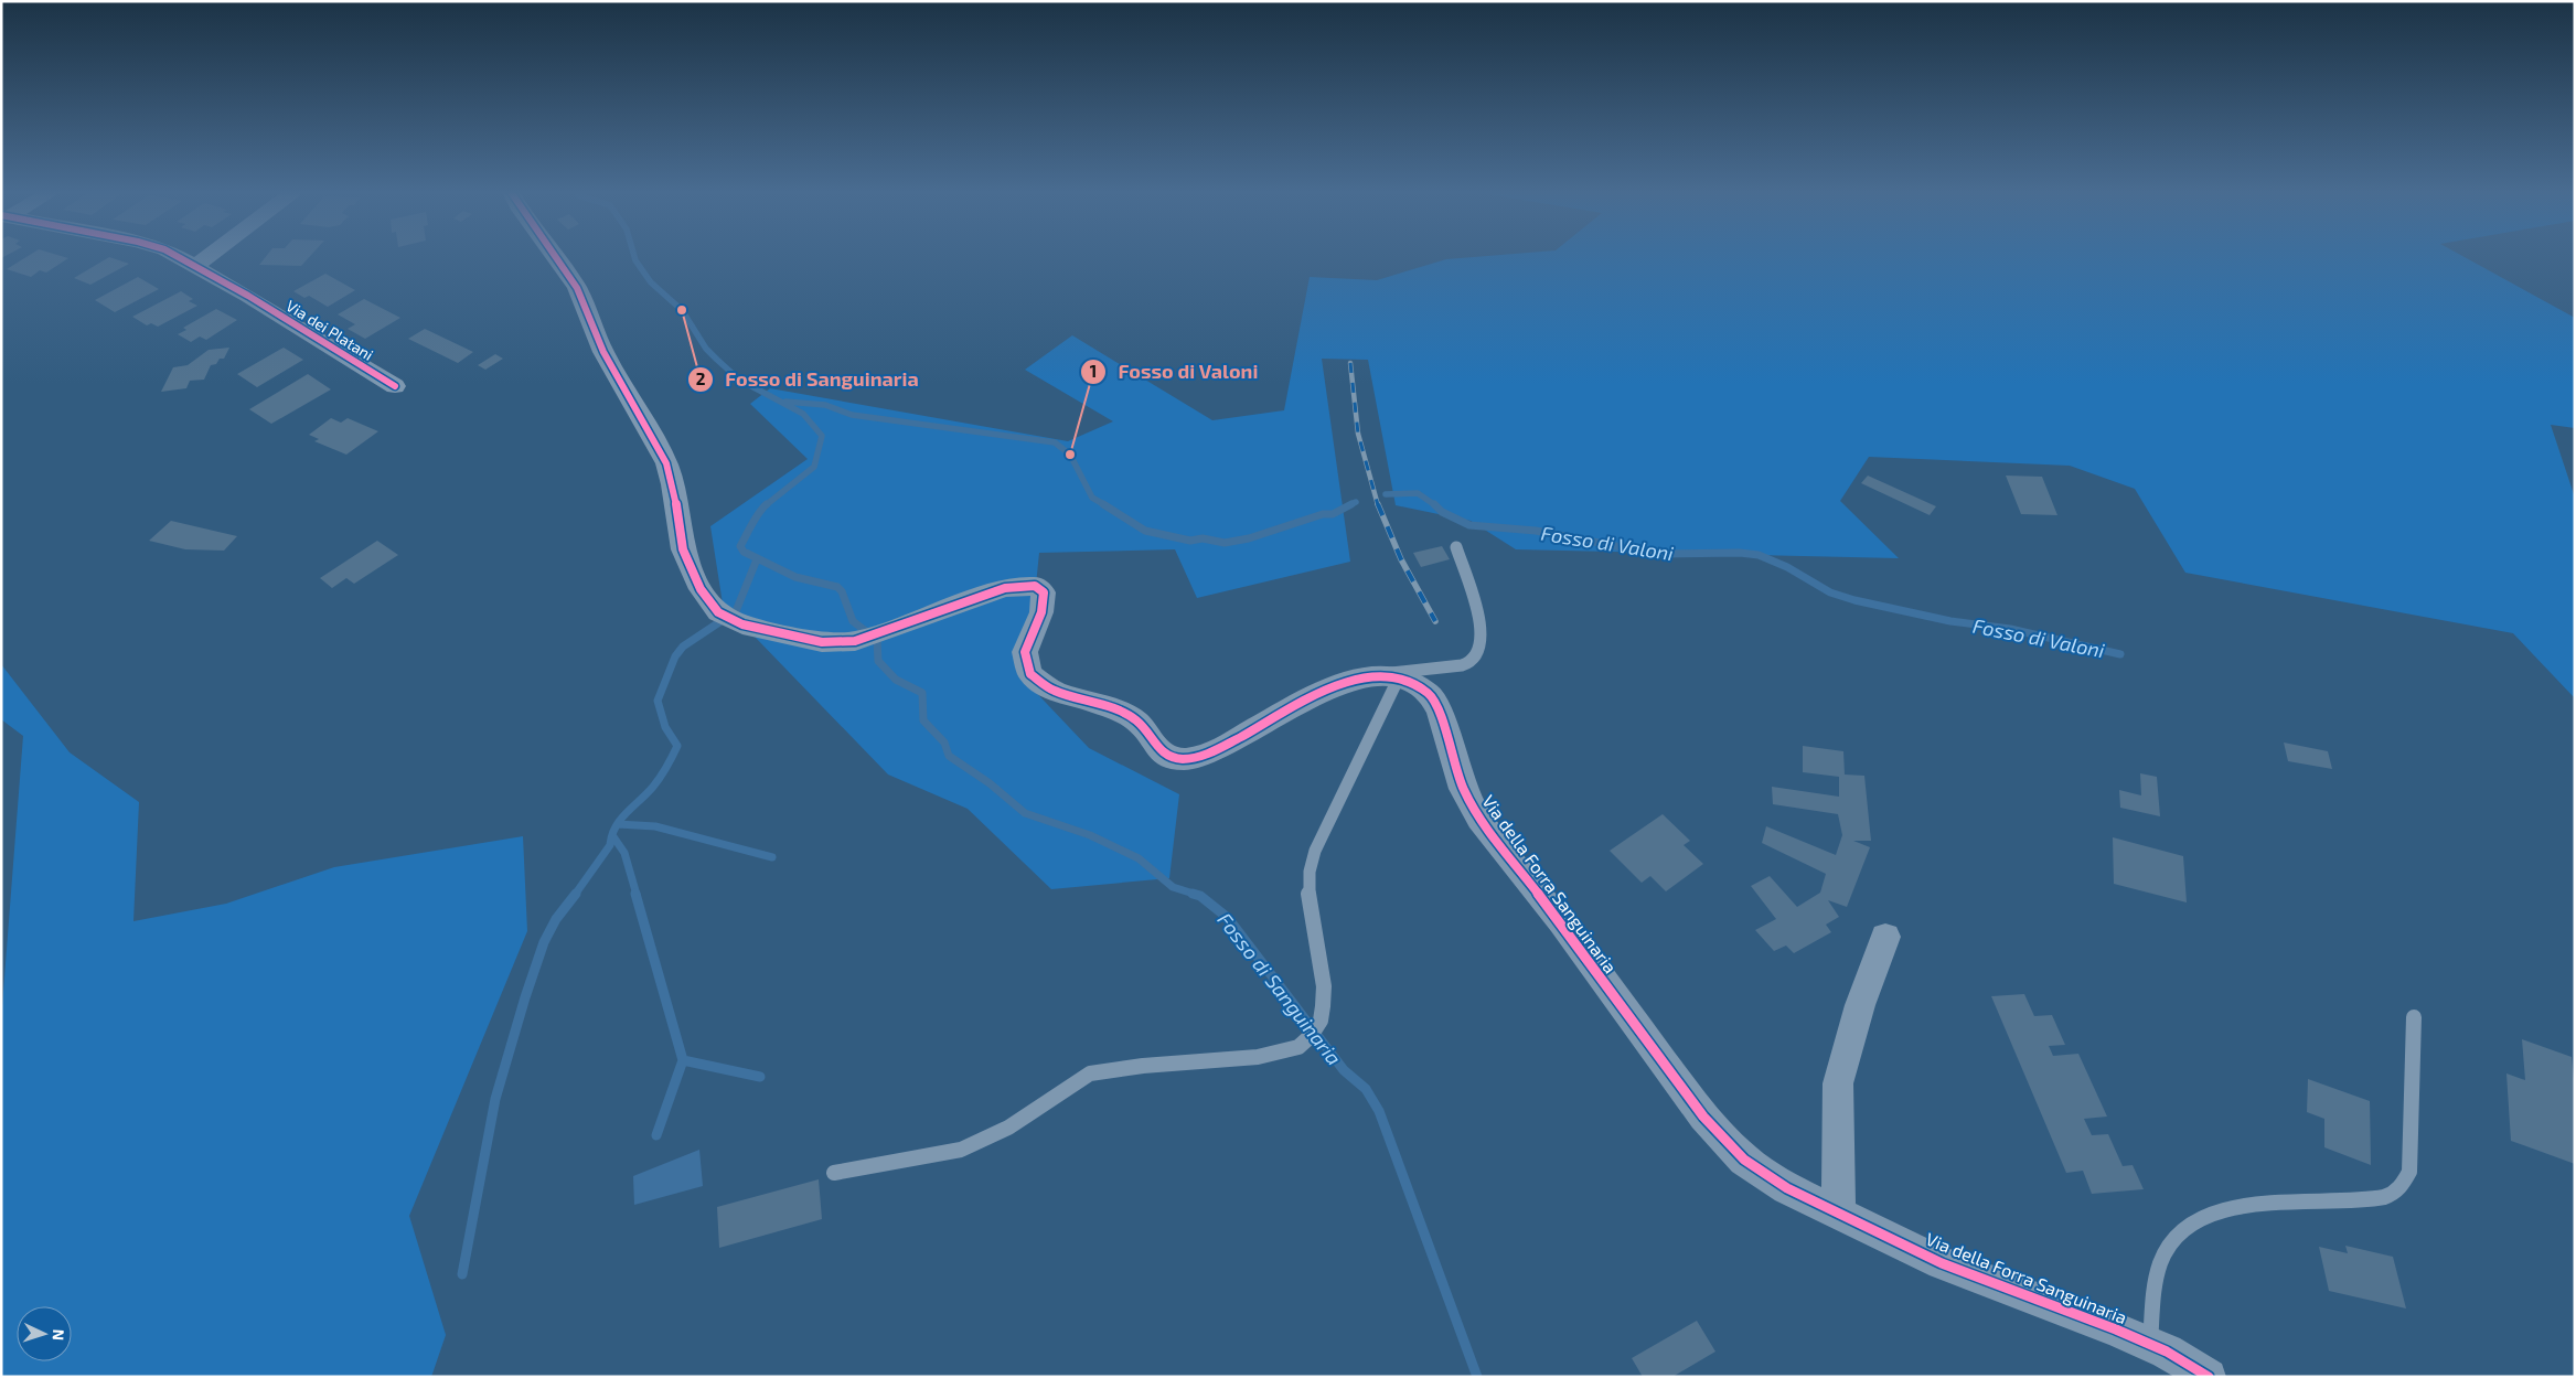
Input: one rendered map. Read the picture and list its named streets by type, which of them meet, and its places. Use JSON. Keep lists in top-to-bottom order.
{
  "streets": {
    "street": ["Via dei Platani", "Via della Forra Sanguinaria"]
  },
  "water": ["Fosso di Valoni", "Fosso di Sanguinaria"],
  "places": ["Fosso di Sanguinaria", "Fosso di Valoni"],
  "north": "right"
}
